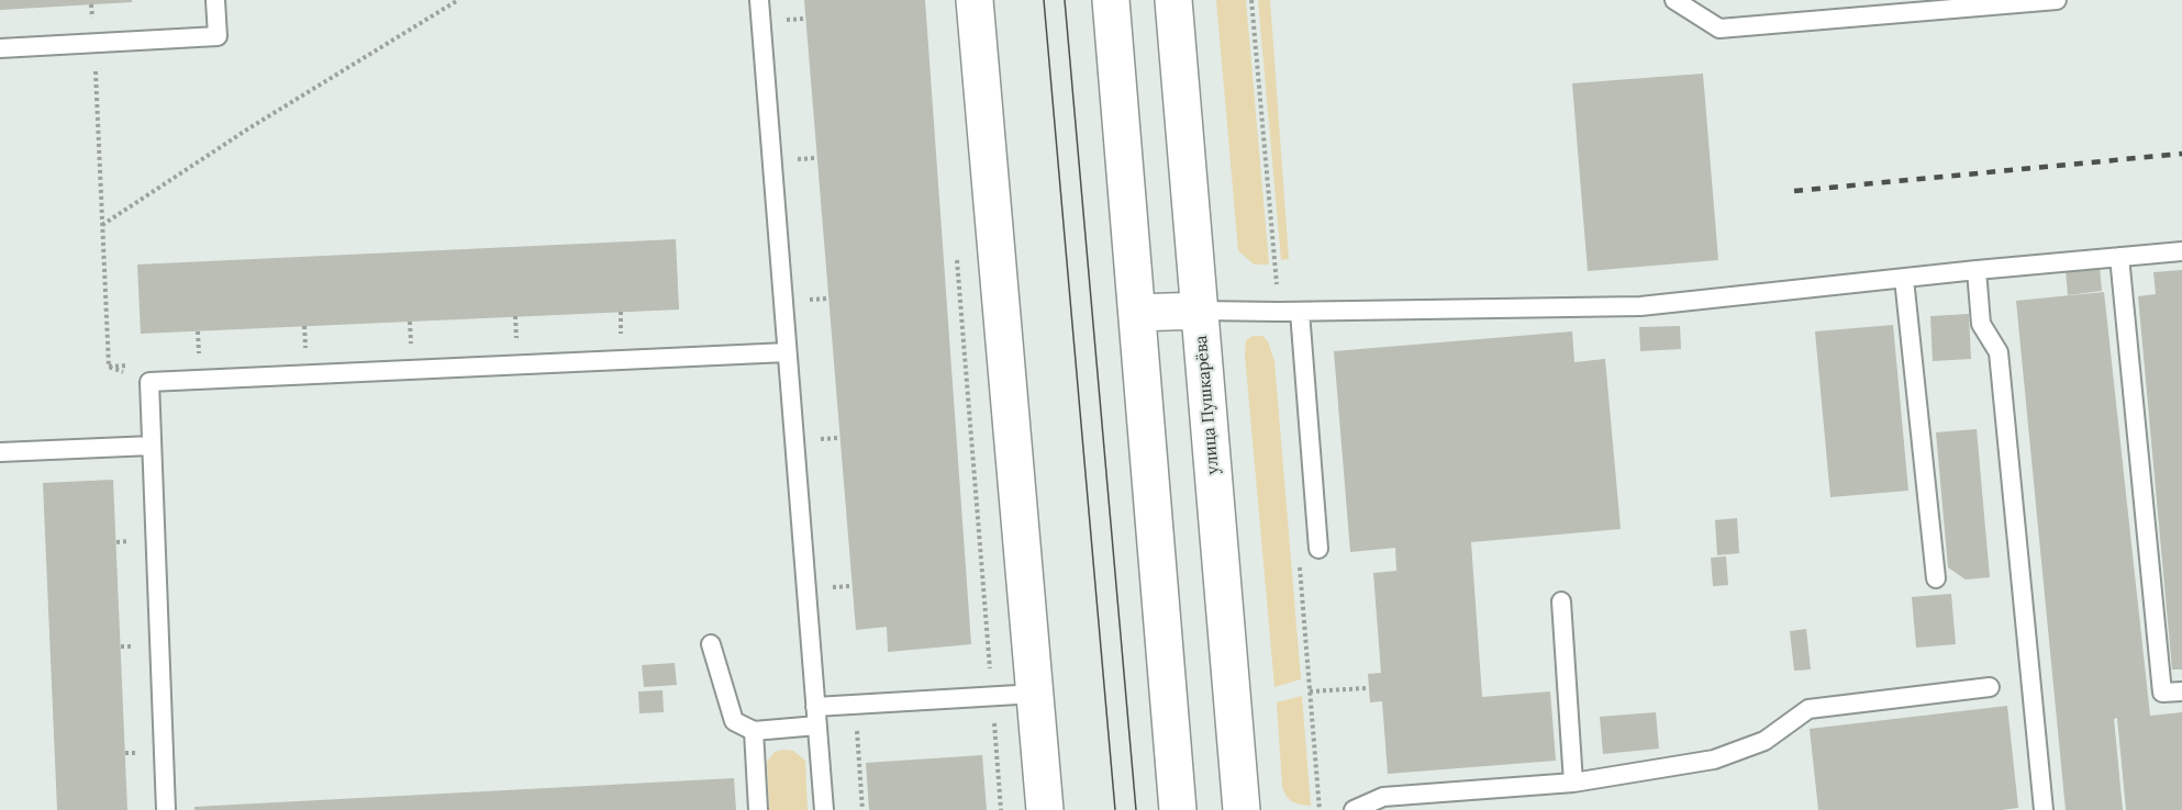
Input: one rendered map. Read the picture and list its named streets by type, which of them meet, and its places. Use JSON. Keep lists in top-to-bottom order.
{
  "streets": {
    "main road": ["улица Пушкарёва"]
  }
}
